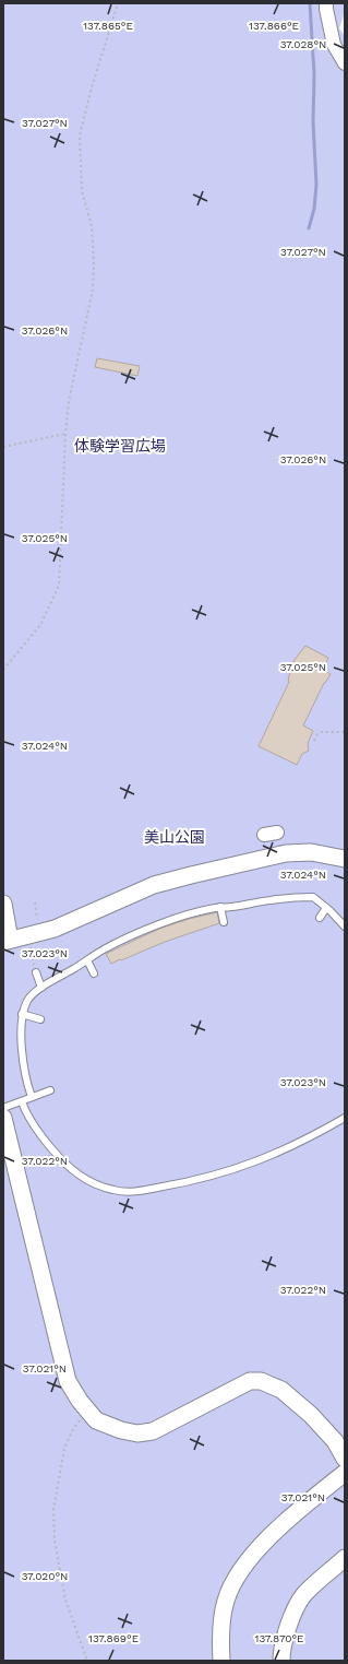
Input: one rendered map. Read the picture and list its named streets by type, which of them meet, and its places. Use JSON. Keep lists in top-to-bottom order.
{
  "parks": ["体験学習広場", "美山公園"],
  "coordinates": [
    "137.865°E",
    "137.866°E",
    "37.028°N",
    "37.027°N",
    "37.026°N",
    "37.025°N",
    "37.024°N",
    "37.023°N",
    "37.022°N",
    "37.021°N",
    "37.020°N",
    "137.869°E",
    "137.870°E"
  ]
}
